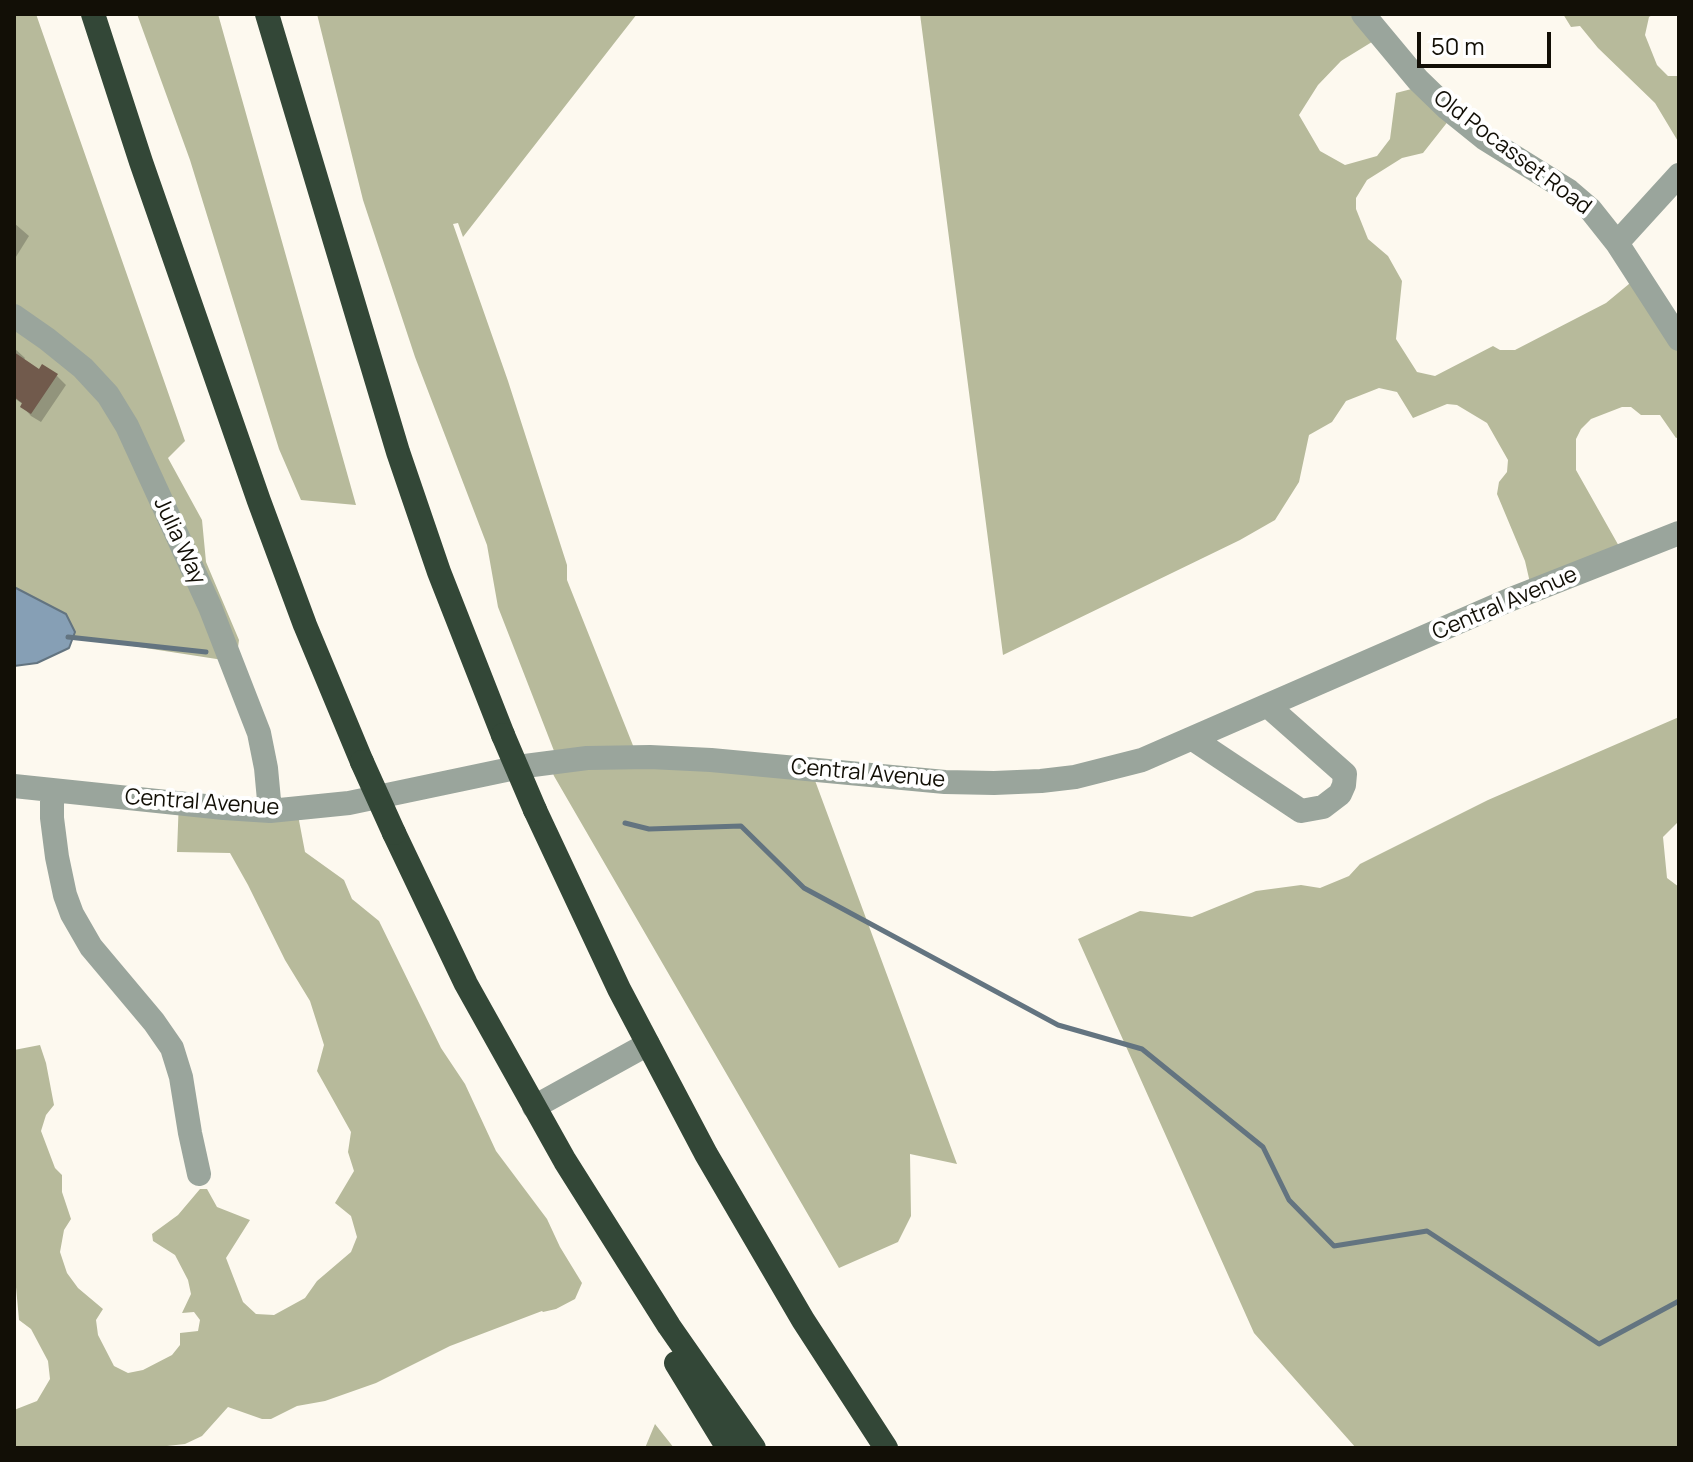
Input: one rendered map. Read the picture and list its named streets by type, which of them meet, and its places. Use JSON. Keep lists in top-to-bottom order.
{
  "streets": {
    "street": ["Old Pocasset Road", "Julia Way", "Central Avenue"]
  },
  "crossings": [
    ["Julia Way", "Central Avenue"]
  ],
  "scale_bar": "50 m"
}
